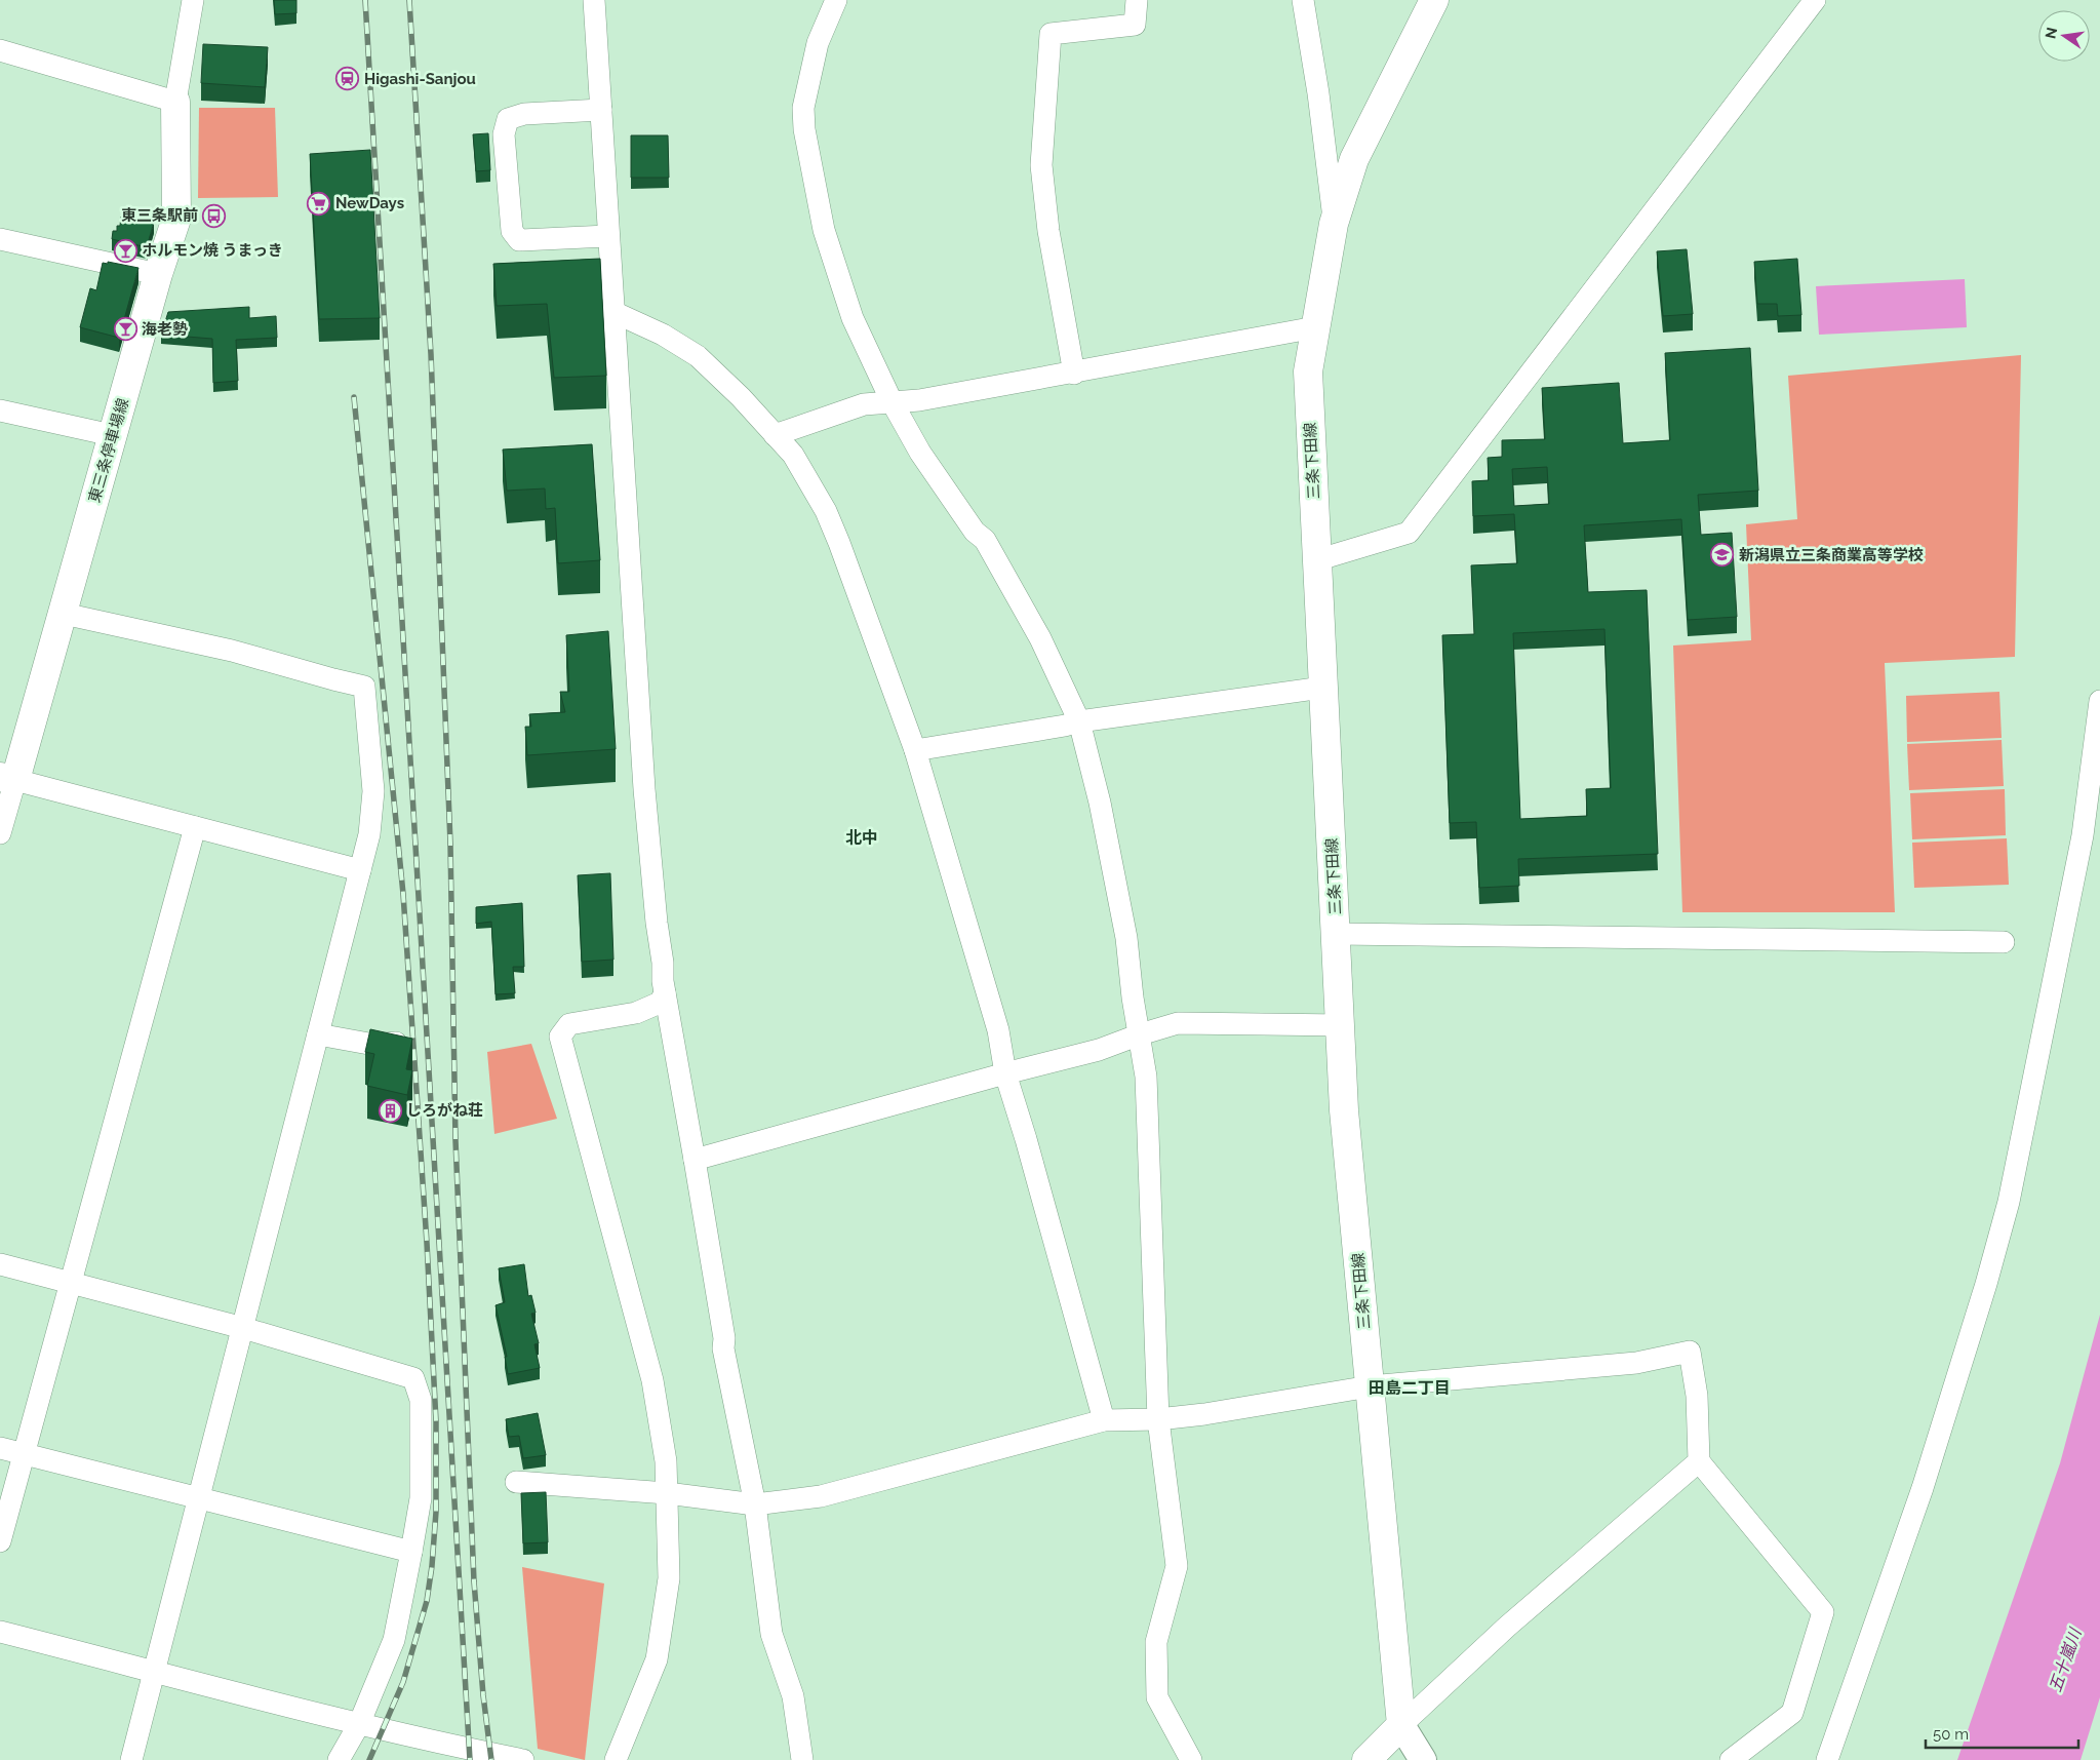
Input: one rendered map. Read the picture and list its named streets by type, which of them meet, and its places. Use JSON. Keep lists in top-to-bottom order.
{
  "streets": {
    "main road": ["東三条停車場線", "三条下田線"]
  },
  "districts": ["北中", "田島二丁目"],
  "water": ["五十嵐川"],
  "places": {
    "station": ["Higashi-Sanjou"],
    "supermarket": ["NewDays"],
    "bus stop": ["東三条駅前"],
    "bar": ["ホルモン焼 うまっき", "海老勢"],
    "school or university": ["新潟県立三条商業高等学校"],
    "building": ["しろがね荘"]
  },
  "scale_bar": "50 m",
  "north": "left"
}
